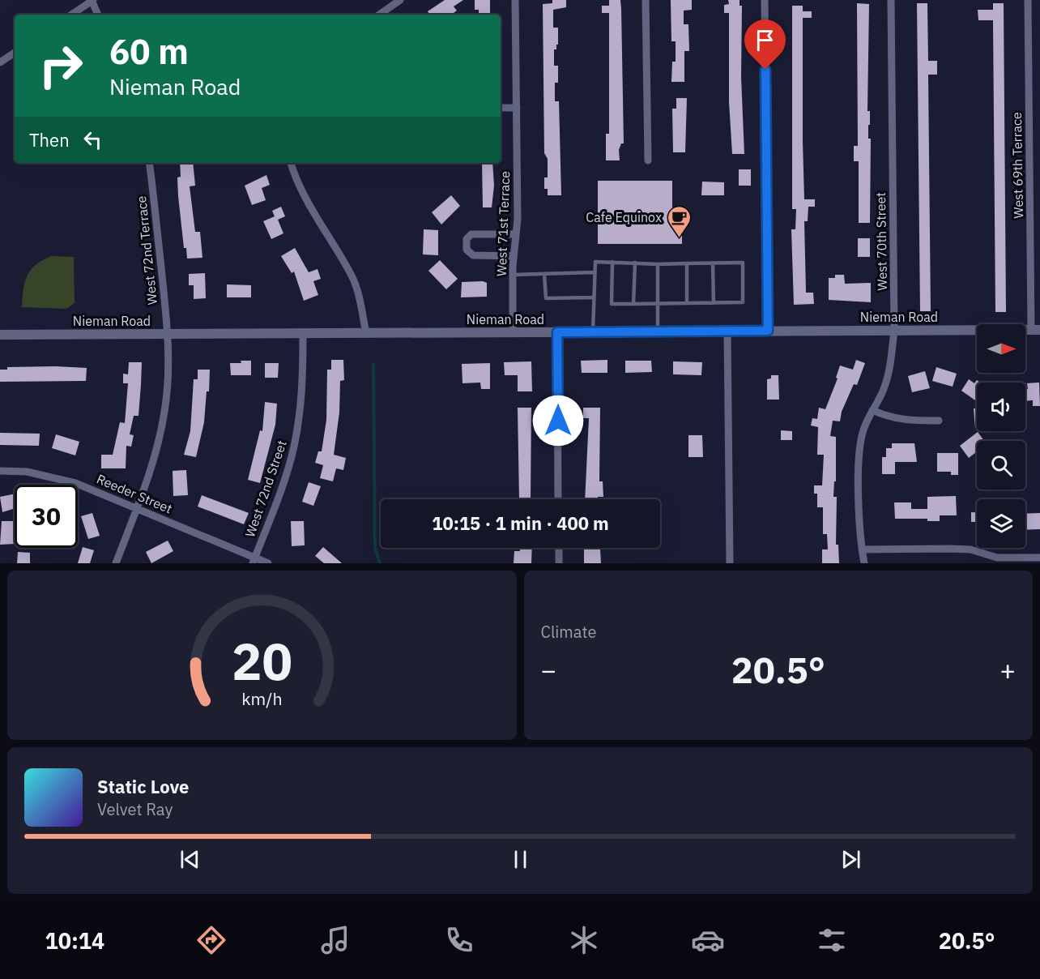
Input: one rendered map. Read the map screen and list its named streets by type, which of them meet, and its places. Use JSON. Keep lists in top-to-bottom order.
{
  "streets": {
    "main road": ["Nieman Road"],
    "street": [
      "West 69th Terrace",
      "West 71st Terrace",
      "West 70th Street",
      "West 72nd Terrace",
      "West 72nd Street",
      "Reeder Street"
    ]
  },
  "crossings": [
    ["West 69th Terrace", "Nieman Road"],
    ["West 71st Terrace", "Nieman Road"],
    ["West 70th Street", "Nieman Road"],
    ["West 72nd Terrace", "Nieman Road"],
    ["West 72nd Terrace", "Reeder Street"],
    ["Nieman Road", "West 72nd Street"],
    ["West 72nd Street", "Reeder Street"]
  ],
  "places": {
    "cafe": ["Cafe Equinox"]
  },
  "north": "right",
  "page": {
    "turn": ["60 m", "Nieman Road"],
    "then": "Then",
    "limit": "30",
    "trip": "10:15 · 1 min · 400 m",
    "tile": "Climate",
    "heat": ["−", "20.5°", "+"],
    "song": ["Static Love", "Velvet Ray"],
    "tabs": ["10:14", "20.5°"],
    "gauge": ["20", "km/h"]
  }
}
